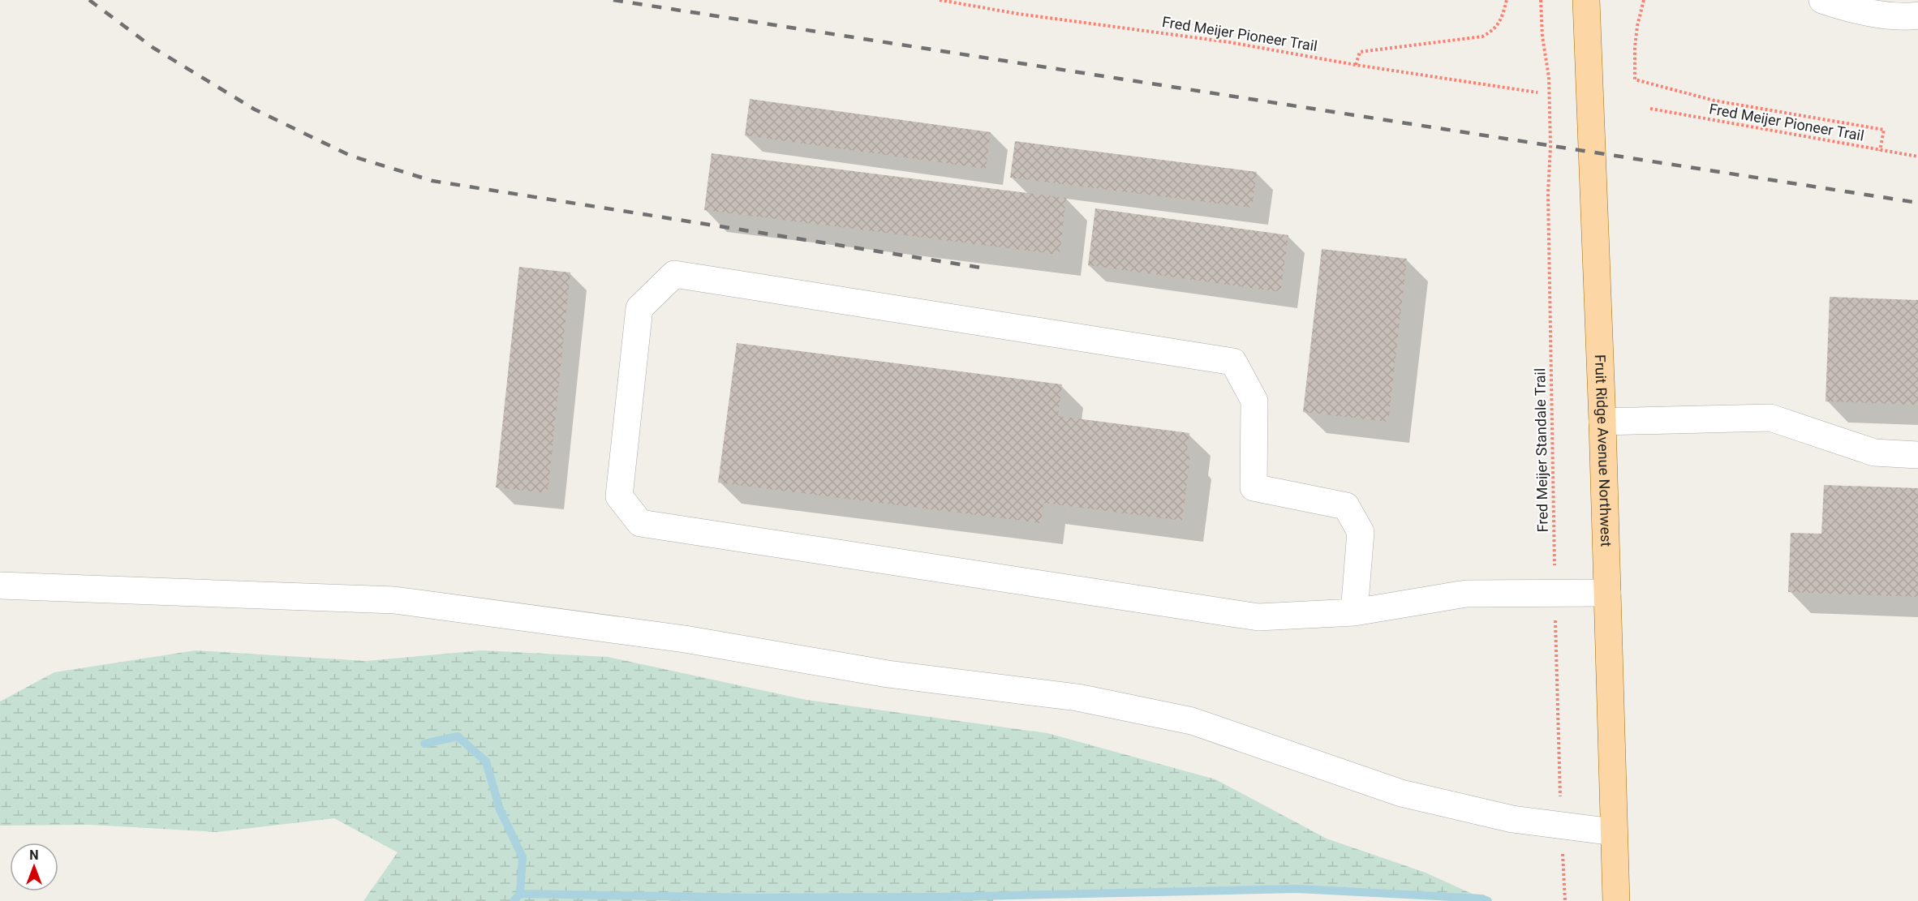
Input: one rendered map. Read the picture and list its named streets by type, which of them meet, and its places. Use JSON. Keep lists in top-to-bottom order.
{
  "streets": {
    "main road": ["Fruit Ridge Avenue Northwest"],
    "path": ["Fred Meijer Pioneer Trail", "Fred Meijer Standale Trail"]
  },
  "north": "top"
}
